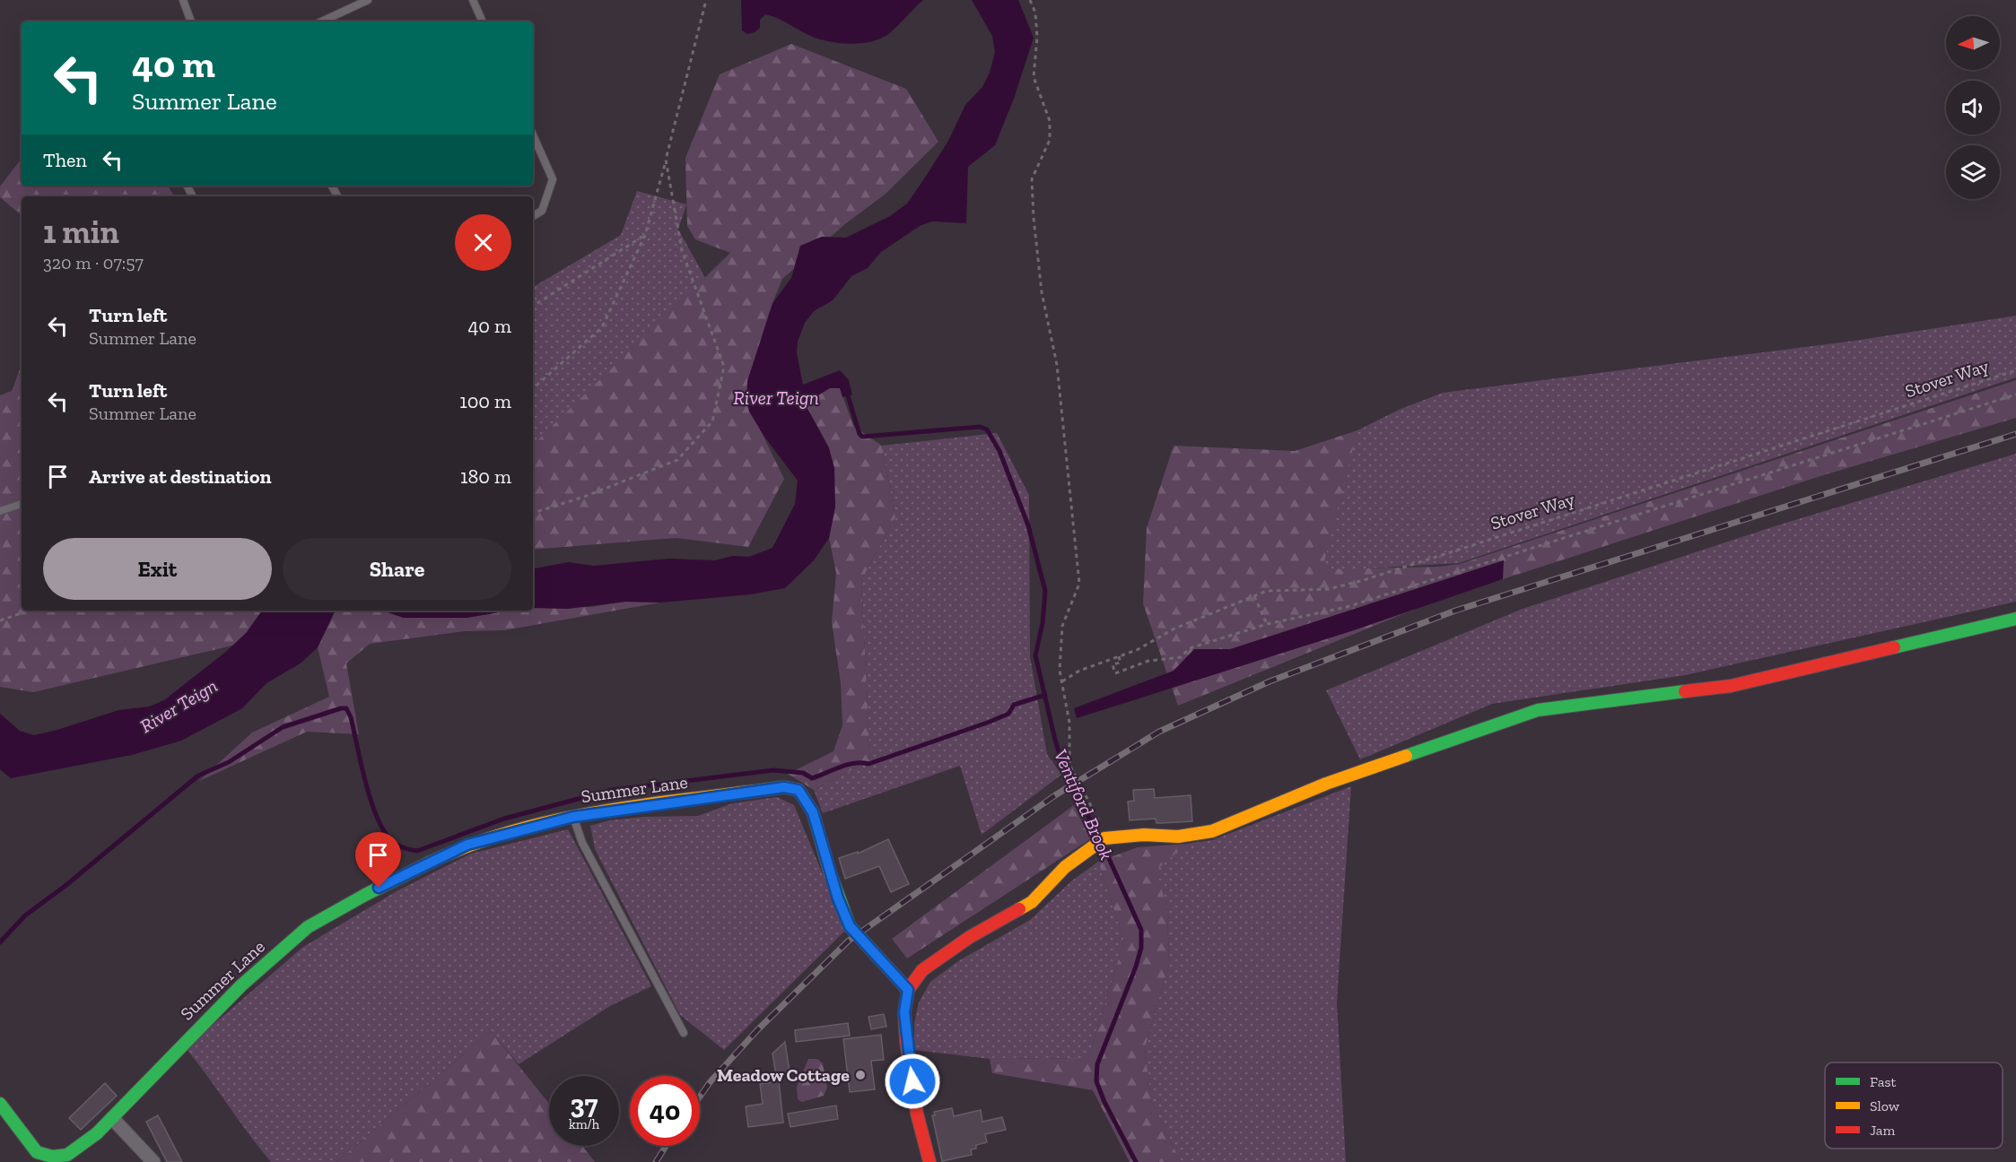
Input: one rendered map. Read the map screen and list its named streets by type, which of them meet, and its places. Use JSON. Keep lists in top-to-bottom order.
{
  "streets": {
    "street": ["Summer Lane"],
    "path": ["Stover Way"]
  },
  "water": ["River Teign", "Ventiford Brook"],
  "places": ["Meadow Cottage"],
  "legend": ["Fast", "Slow", "Jam"],
  "north": "left",
  "page": {
    "turn": ["40 m", "Summer Lane"],
    "then": "Then",
    "heading": ["1 min", "320 m · 07:57"],
    "list": [
      {
        "name": "Turn left",
        "note": "Summer Lane",
        "value": "40 m"
      },
      {
        "name": "Turn left",
        "note": "Summer Lane",
        "value": "100 m"
      },
      {
        "name": "Arrive at destination",
        "value": "180 m"
      }
    ],
    "buttons": ["Exit", "Share"],
    "speed": "37 km/h",
    "limit": "40"
  }
}
